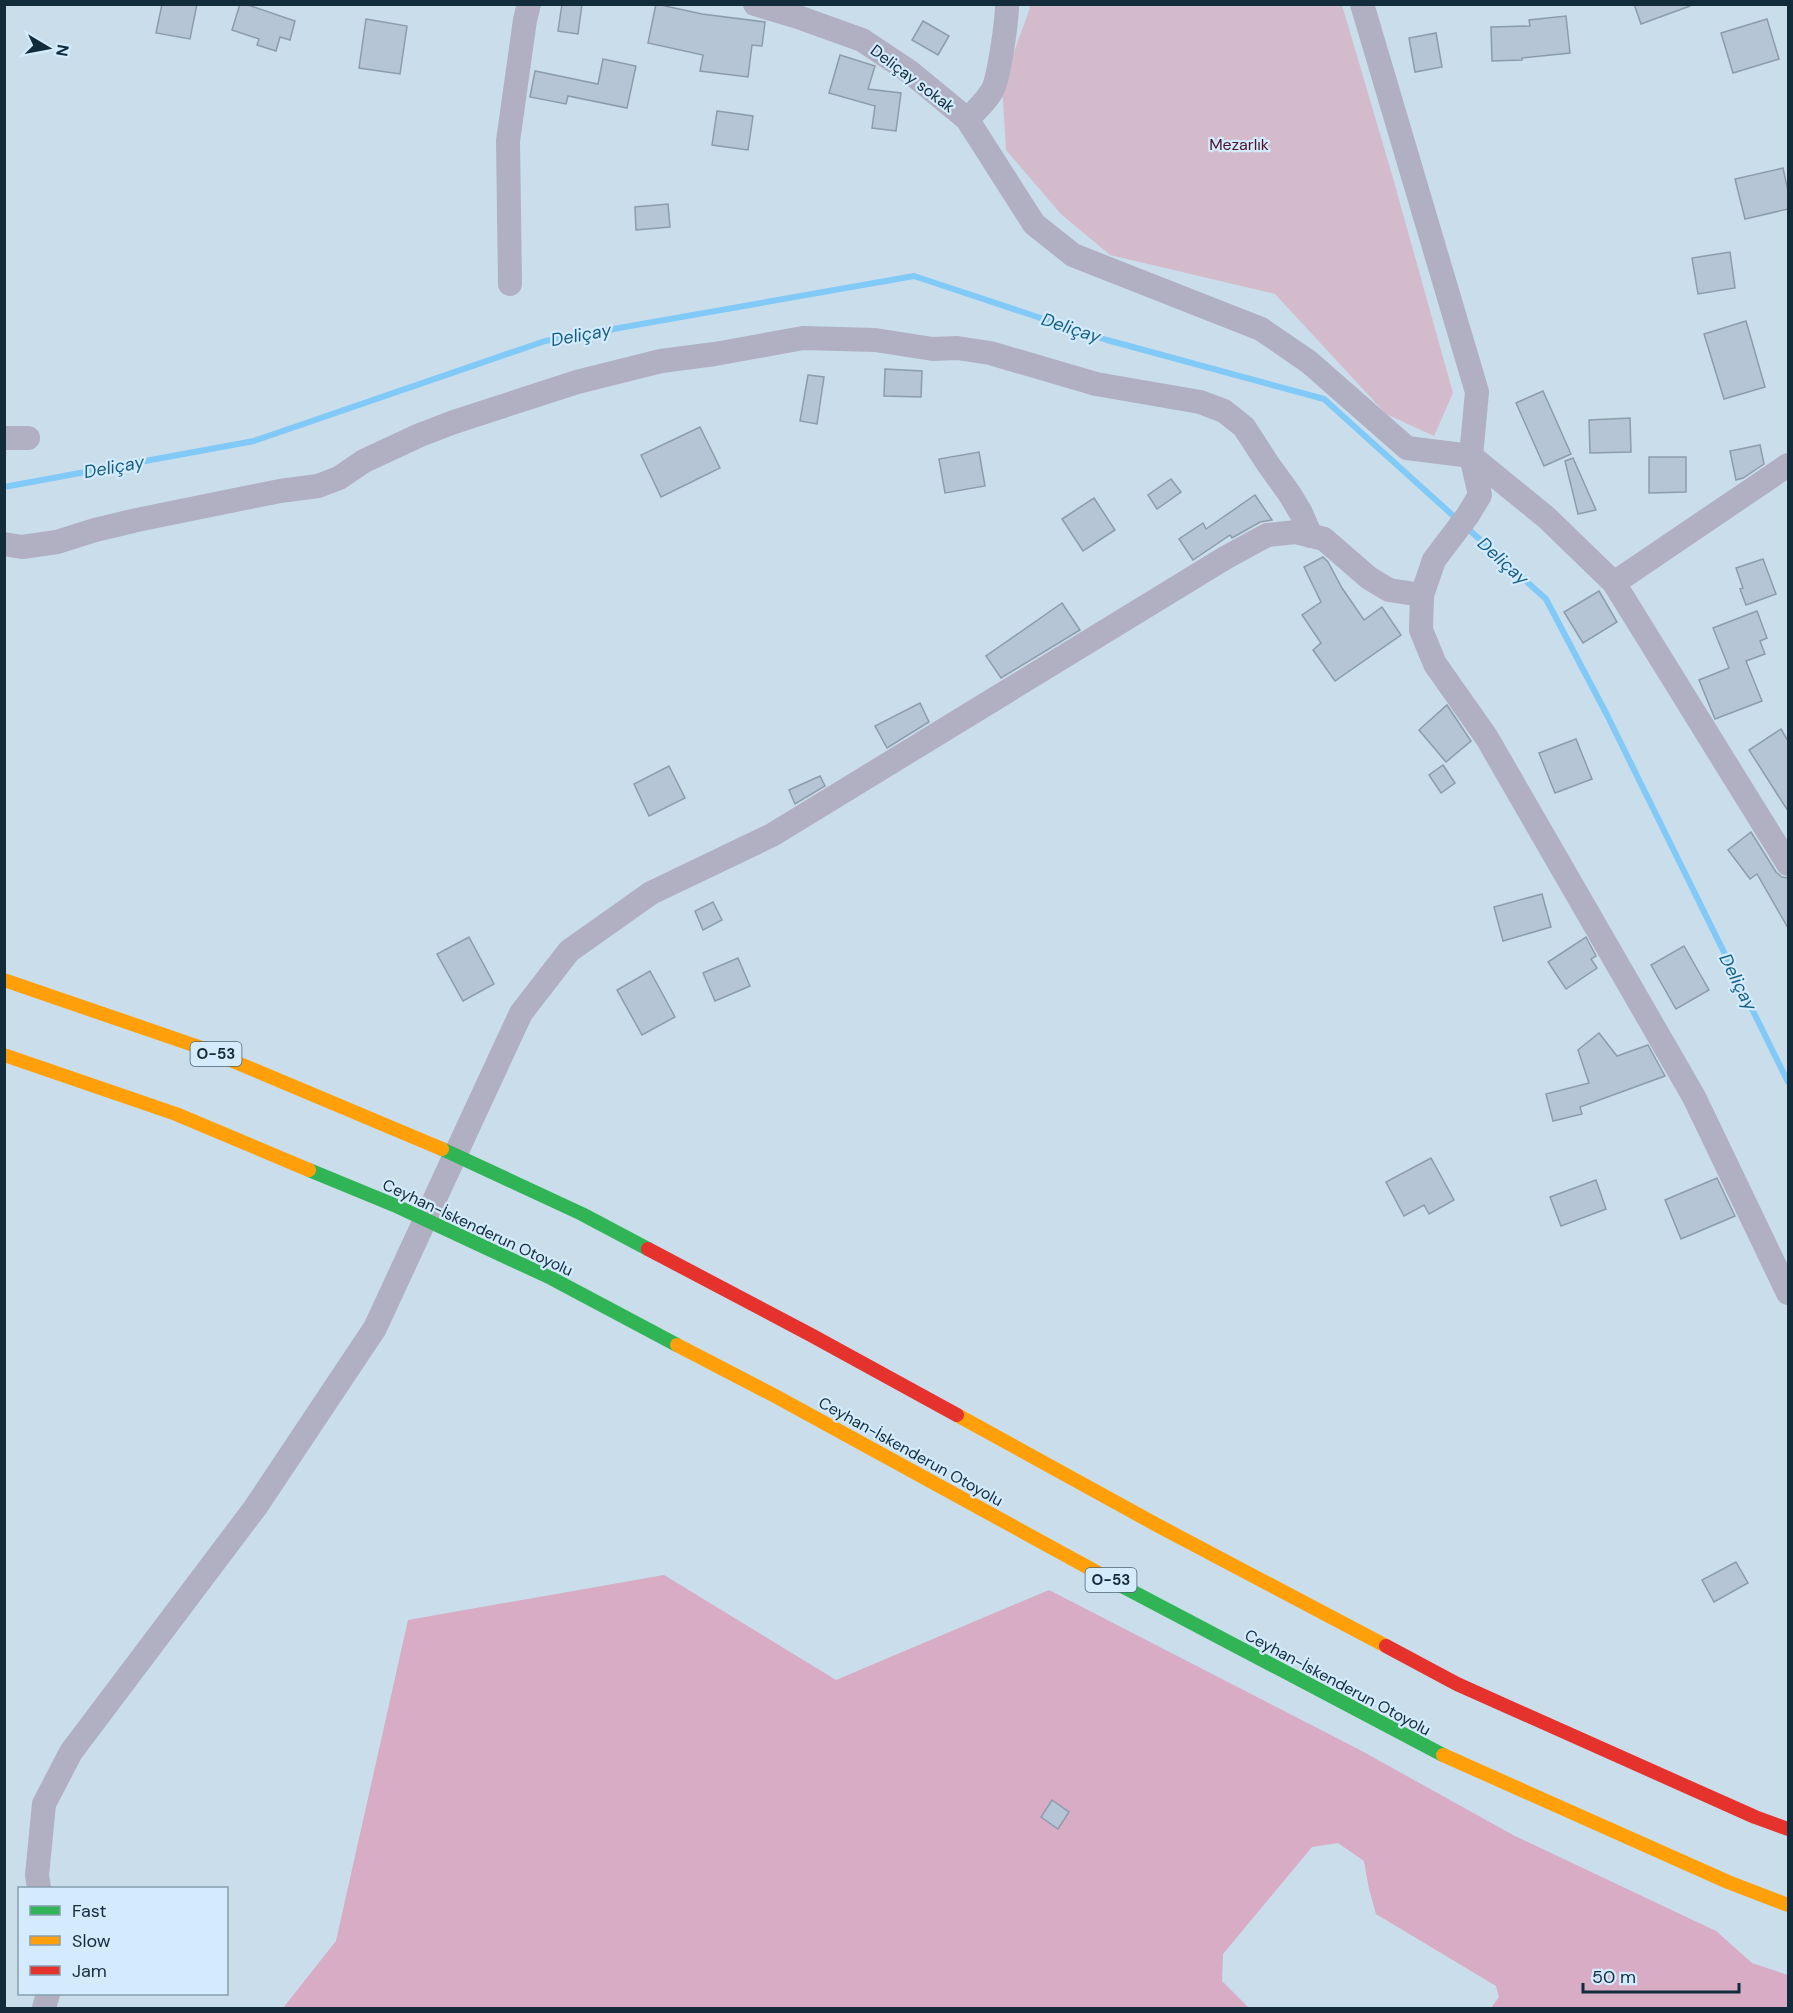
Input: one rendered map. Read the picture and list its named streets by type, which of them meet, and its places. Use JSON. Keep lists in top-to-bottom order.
{
  "streets": {
    "highway": ["O-53", "Ceyhan-İskenderun Otoyolu"],
    "street": ["Deliçay sokak"]
  },
  "water": ["Deliçay"],
  "parks": ["Mezarlık"],
  "legend": ["Fast", "Slow", "Jam"],
  "scale_bar": "50 m",
  "north": "right"
}
